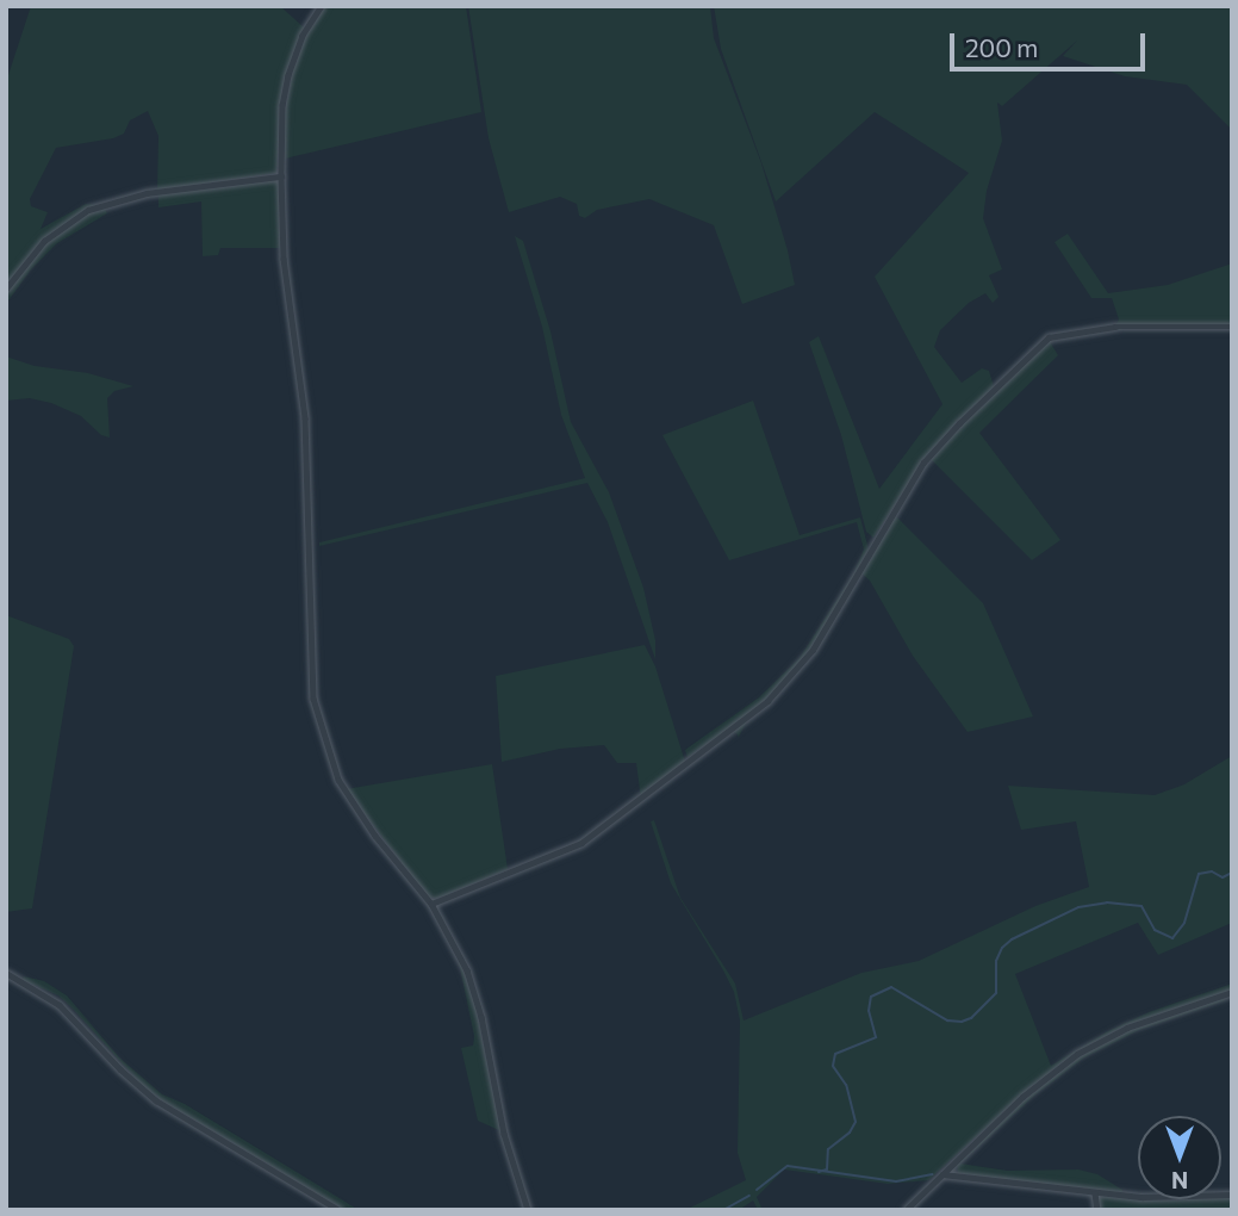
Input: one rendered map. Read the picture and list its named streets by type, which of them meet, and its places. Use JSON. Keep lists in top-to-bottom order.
{
  "scale_bar": "200 m",
  "north": "bottom"
}
